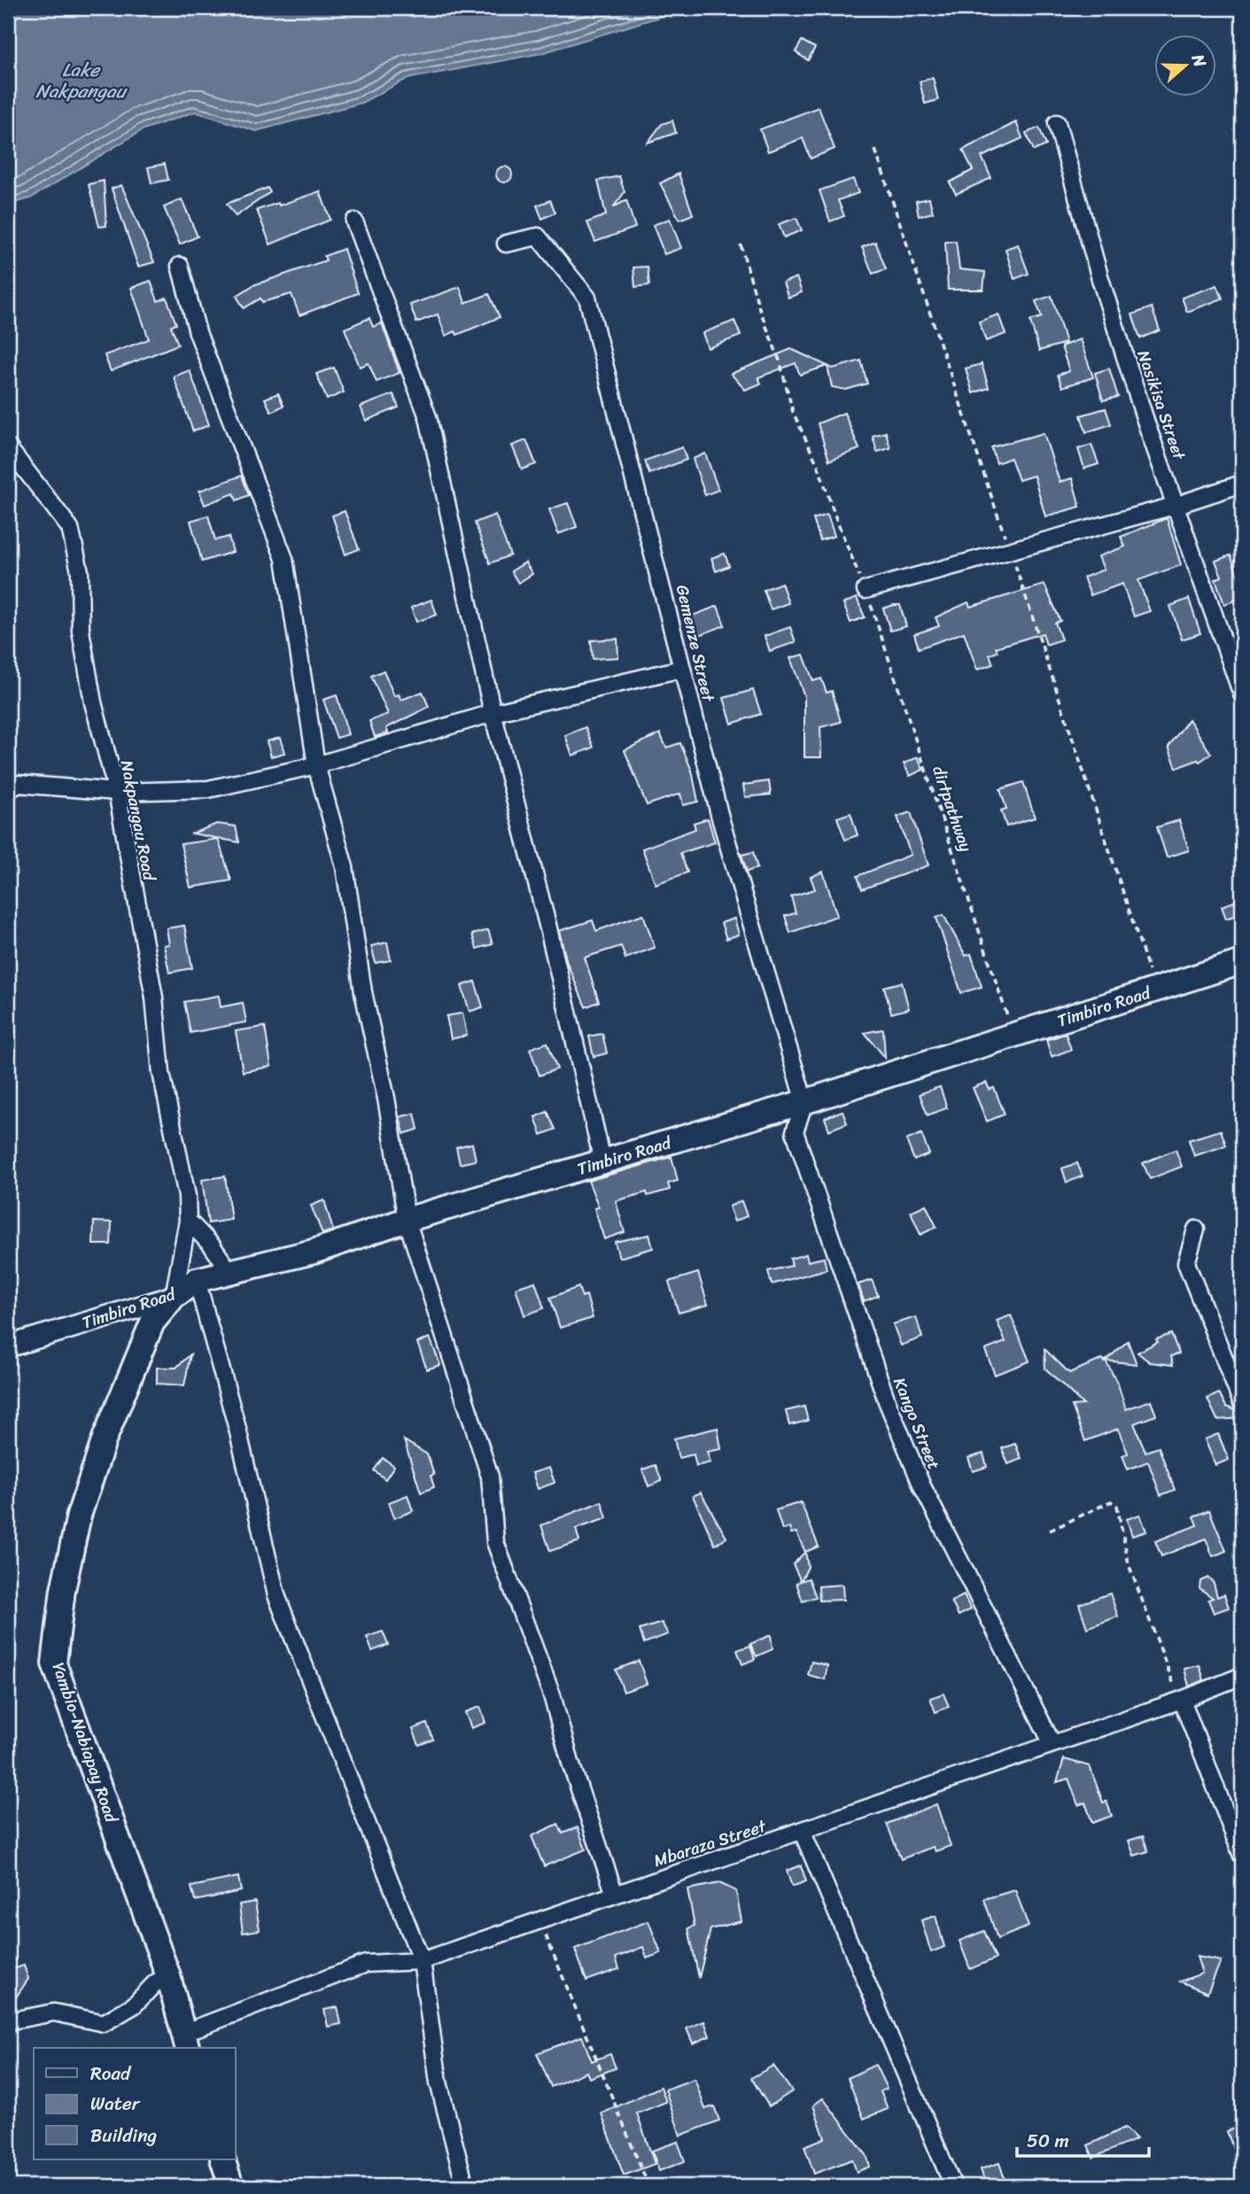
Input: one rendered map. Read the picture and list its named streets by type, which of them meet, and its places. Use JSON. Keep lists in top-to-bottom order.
{
  "streets": {
    "main road": ["Timbiro Road", "Yambio-Nabiapay Road"],
    "street": [
      "Nasikisa Street",
      "Gemenze Street",
      "Nakpangau Road",
      "Kango Street",
      "Mbaraza Street"
    ],
    "path": ["dirtpathway"]
  },
  "crossings": [
    ["Gemenze Street", "Timbiro Road"],
    ["Gemenze Street", "Kango Street"],
    ["dirtpathway", "Timbiro Road"],
    ["Nakpangau Road", "Timbiro Road"],
    ["Nakpangau Road", "Yambio-Nabiapay Road"],
    ["Timbiro Road", "Kango Street"],
    ["Timbiro Road", "Yambio-Nabiapay Road"],
    ["Kango Street", "Mbaraza Street"],
    ["Yambio-Nabiapay Road", "Mbaraza Street"]
  ],
  "water": ["Lake Nakpangau"],
  "legend": ["Road", "Water", "Building"],
  "scale_bar": "50 m",
  "north": "right"
}
